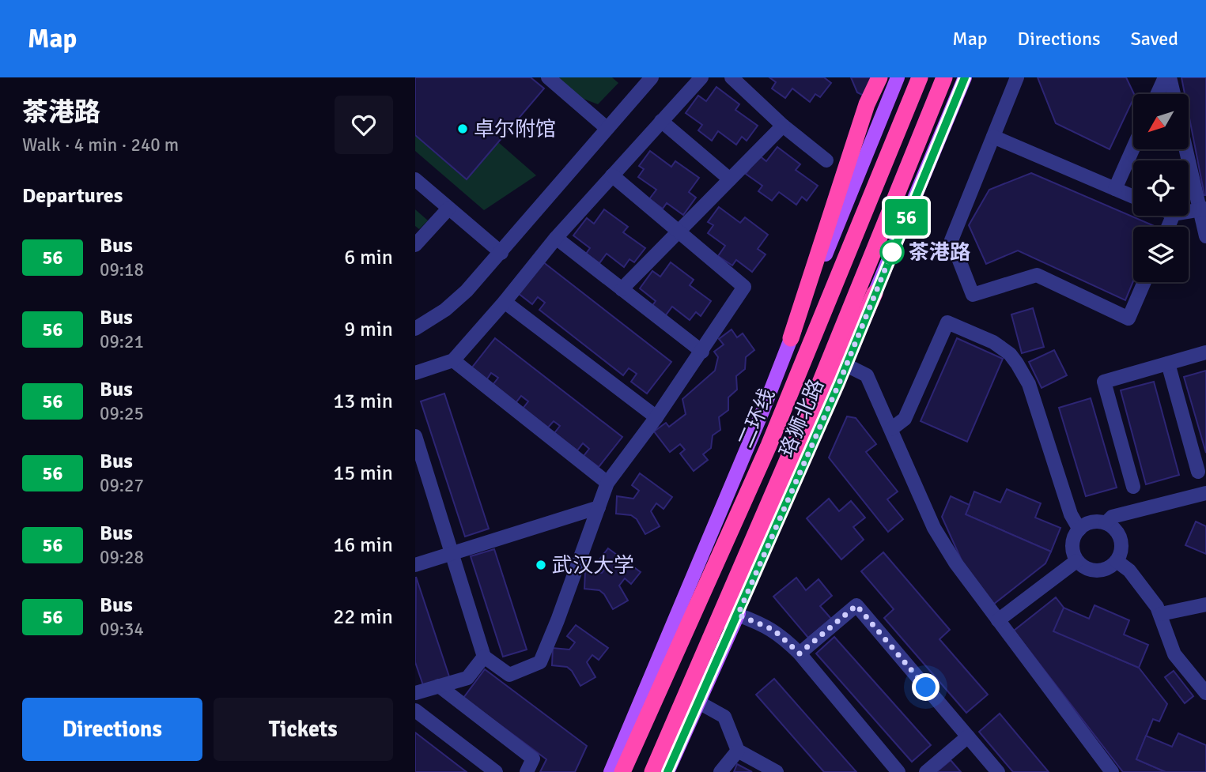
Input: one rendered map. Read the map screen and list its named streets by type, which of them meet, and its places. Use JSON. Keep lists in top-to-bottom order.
{
  "streets": {
    "highway": ["二环线"],
    "main road": ["珞狮北路"]
  },
  "places": ["卓尔附馆", "茶港路", "武汉大学"],
  "lines": ["bus line 56"],
  "north": "bottom left",
  "page": {
    "header": "Map",
    "nav": ["Map", "Directions", "Saved"],
    "heading": [
      ["茶港路", "Walk · 4 min · 240 m"],
      "Departures"
    ],
    "on_map": "56",
    "list": [
      {
        "mark": "56",
        "name": "Bus",
        "note": "09:18",
        "value": "6 min"
      },
      {
        "mark": "56",
        "name": "Bus",
        "note": "09:21",
        "value": "9 min"
      },
      {
        "mark": "56",
        "name": "Bus",
        "note": "09:25",
        "value": "13 min"
      },
      {
        "mark": "56",
        "name": "Bus",
        "note": "09:27",
        "value": "15 min"
      },
      {
        "mark": "56",
        "name": "Bus",
        "note": "09:28",
        "value": "16 min"
      },
      {
        "mark": "56",
        "name": "Bus",
        "note": "09:34",
        "value": "22 min"
      }
    ],
    "buttons": ["Directions", "Tickets"]
  }
}
